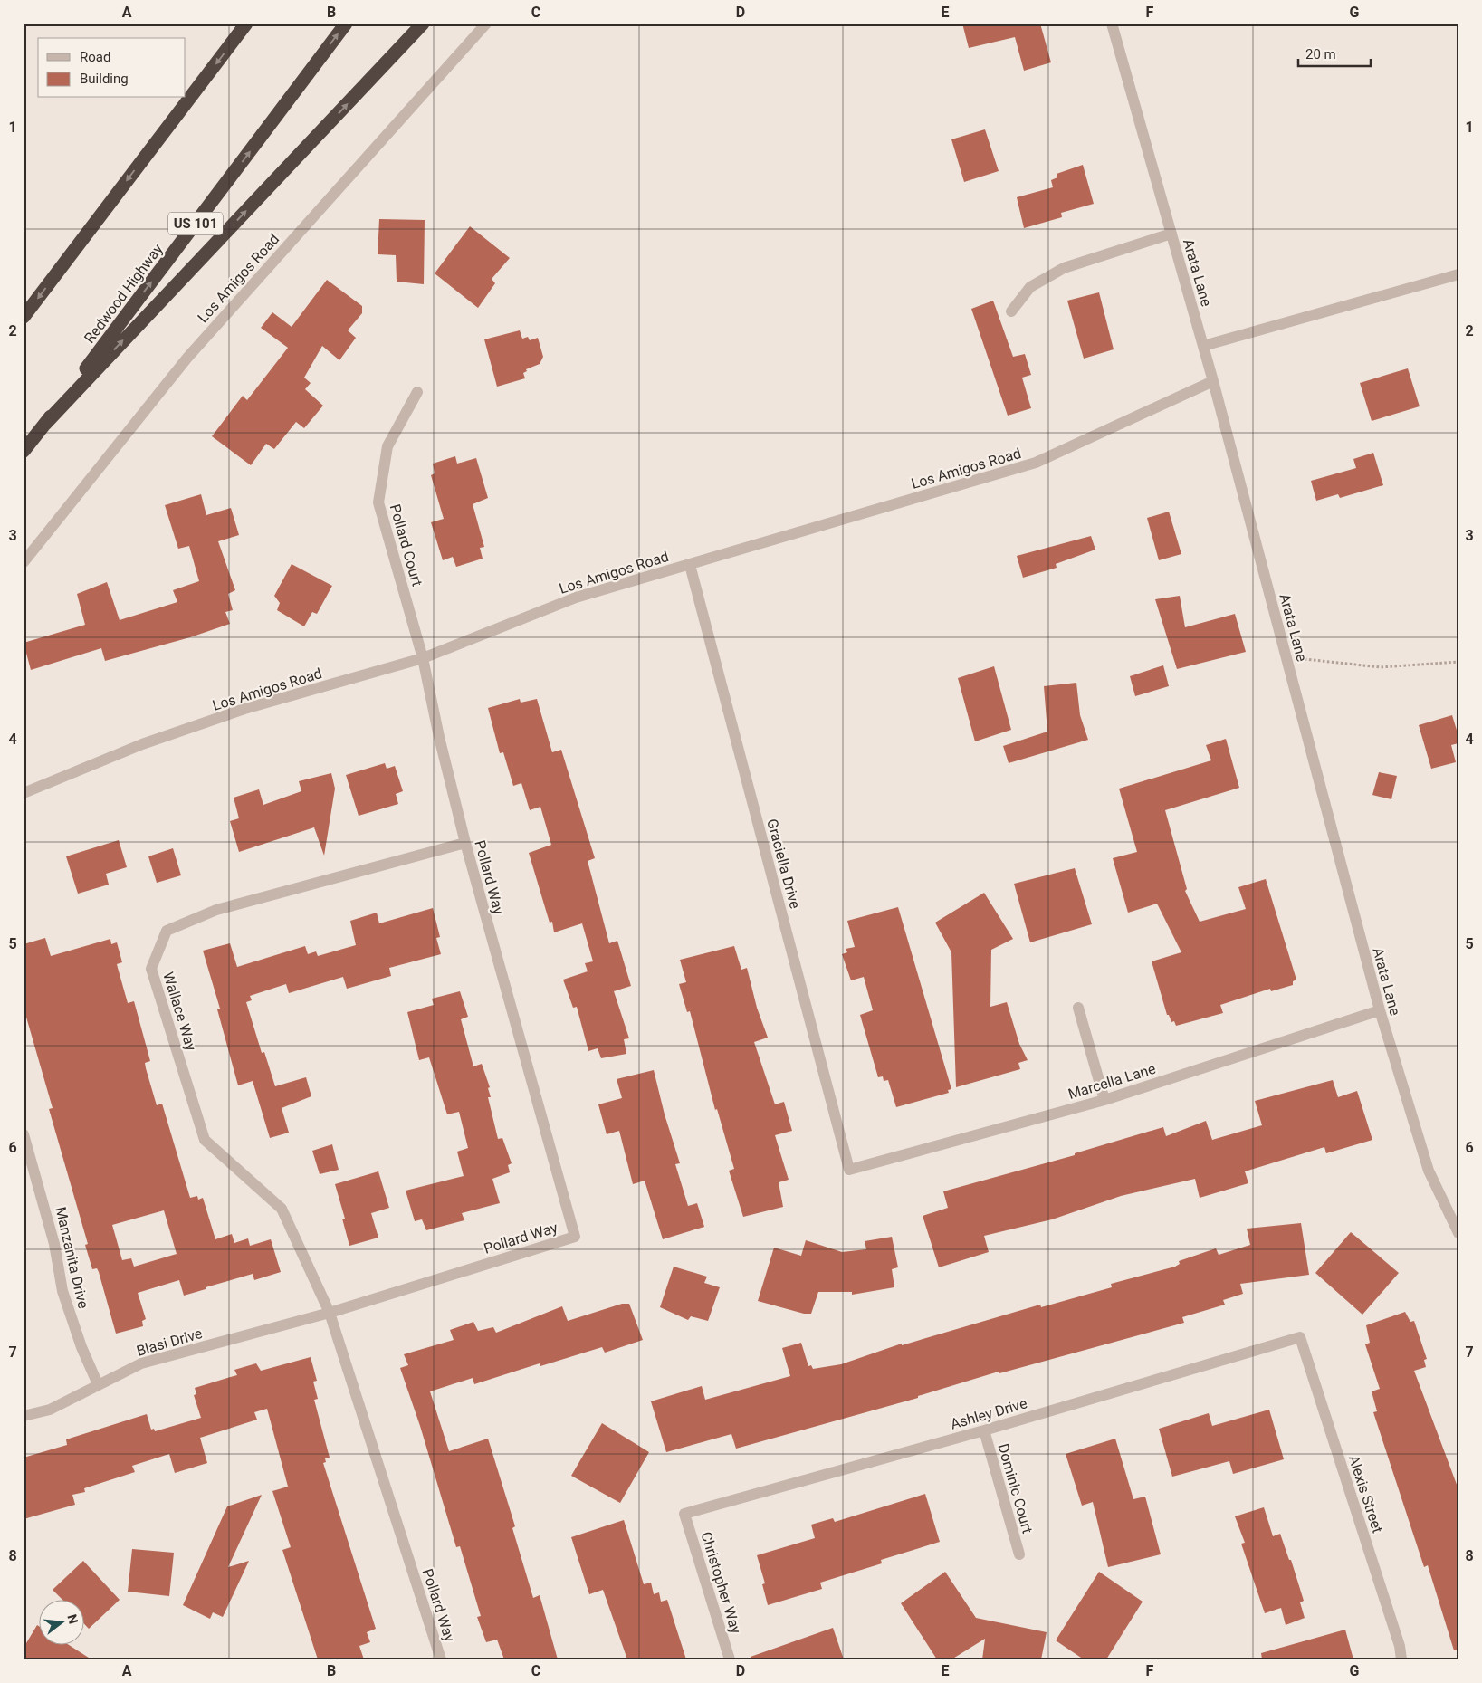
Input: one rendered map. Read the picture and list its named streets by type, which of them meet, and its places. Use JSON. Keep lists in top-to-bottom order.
{
  "streets": {
    "highway": ["US 101", "Redwood Highway"],
    "street": [
      "Arata Lane",
      "Los Amigos Road",
      "Pollard Court",
      "Graciella Drive",
      "Pollard Way",
      "Wallace Way",
      "Marcella Lane",
      "Manzanita Drive",
      "Blasi Drive",
      "Ashley Drive",
      "Dominic Court",
      "Alexis Street",
      "Christopher Way"
    ]
  },
  "crossings": [
    ["Arata Lane", "Los Amigos Road"],
    ["Arata Lane", "Marcella Lane"],
    ["Los Amigos Road", "Pollard Court"],
    ["Los Amigos Road", "Graciella Drive"],
    ["Los Amigos Road", "Pollard Way"],
    ["Pollard Court", "Pollard Way"],
    ["Graciella Drive", "Marcella Lane"],
    ["Pollard Way", "Wallace Way"],
    ["Pollard Way", "Blasi Drive"],
    ["Wallace Way", "Blasi Drive"],
    ["Manzanita Drive", "Blasi Drive"],
    ["Ashley Drive", "Dominic Court"],
    ["Ashley Drive", "Alexis Street"],
    ["Ashley Drive", "Christopher Way"]
  ],
  "legend": ["Road", "Building"],
  "scale_bar": "20 m",
  "north": "right",
  "grid": {
    "columns": [
      "A",
      "B",
      "C",
      "D",
      "E",
      "F",
      "G"
    ],
    "rows": [
      "1",
      "2",
      "3",
      "4",
      "5",
      "6",
      "7",
      "8"
    ]
  }
}
